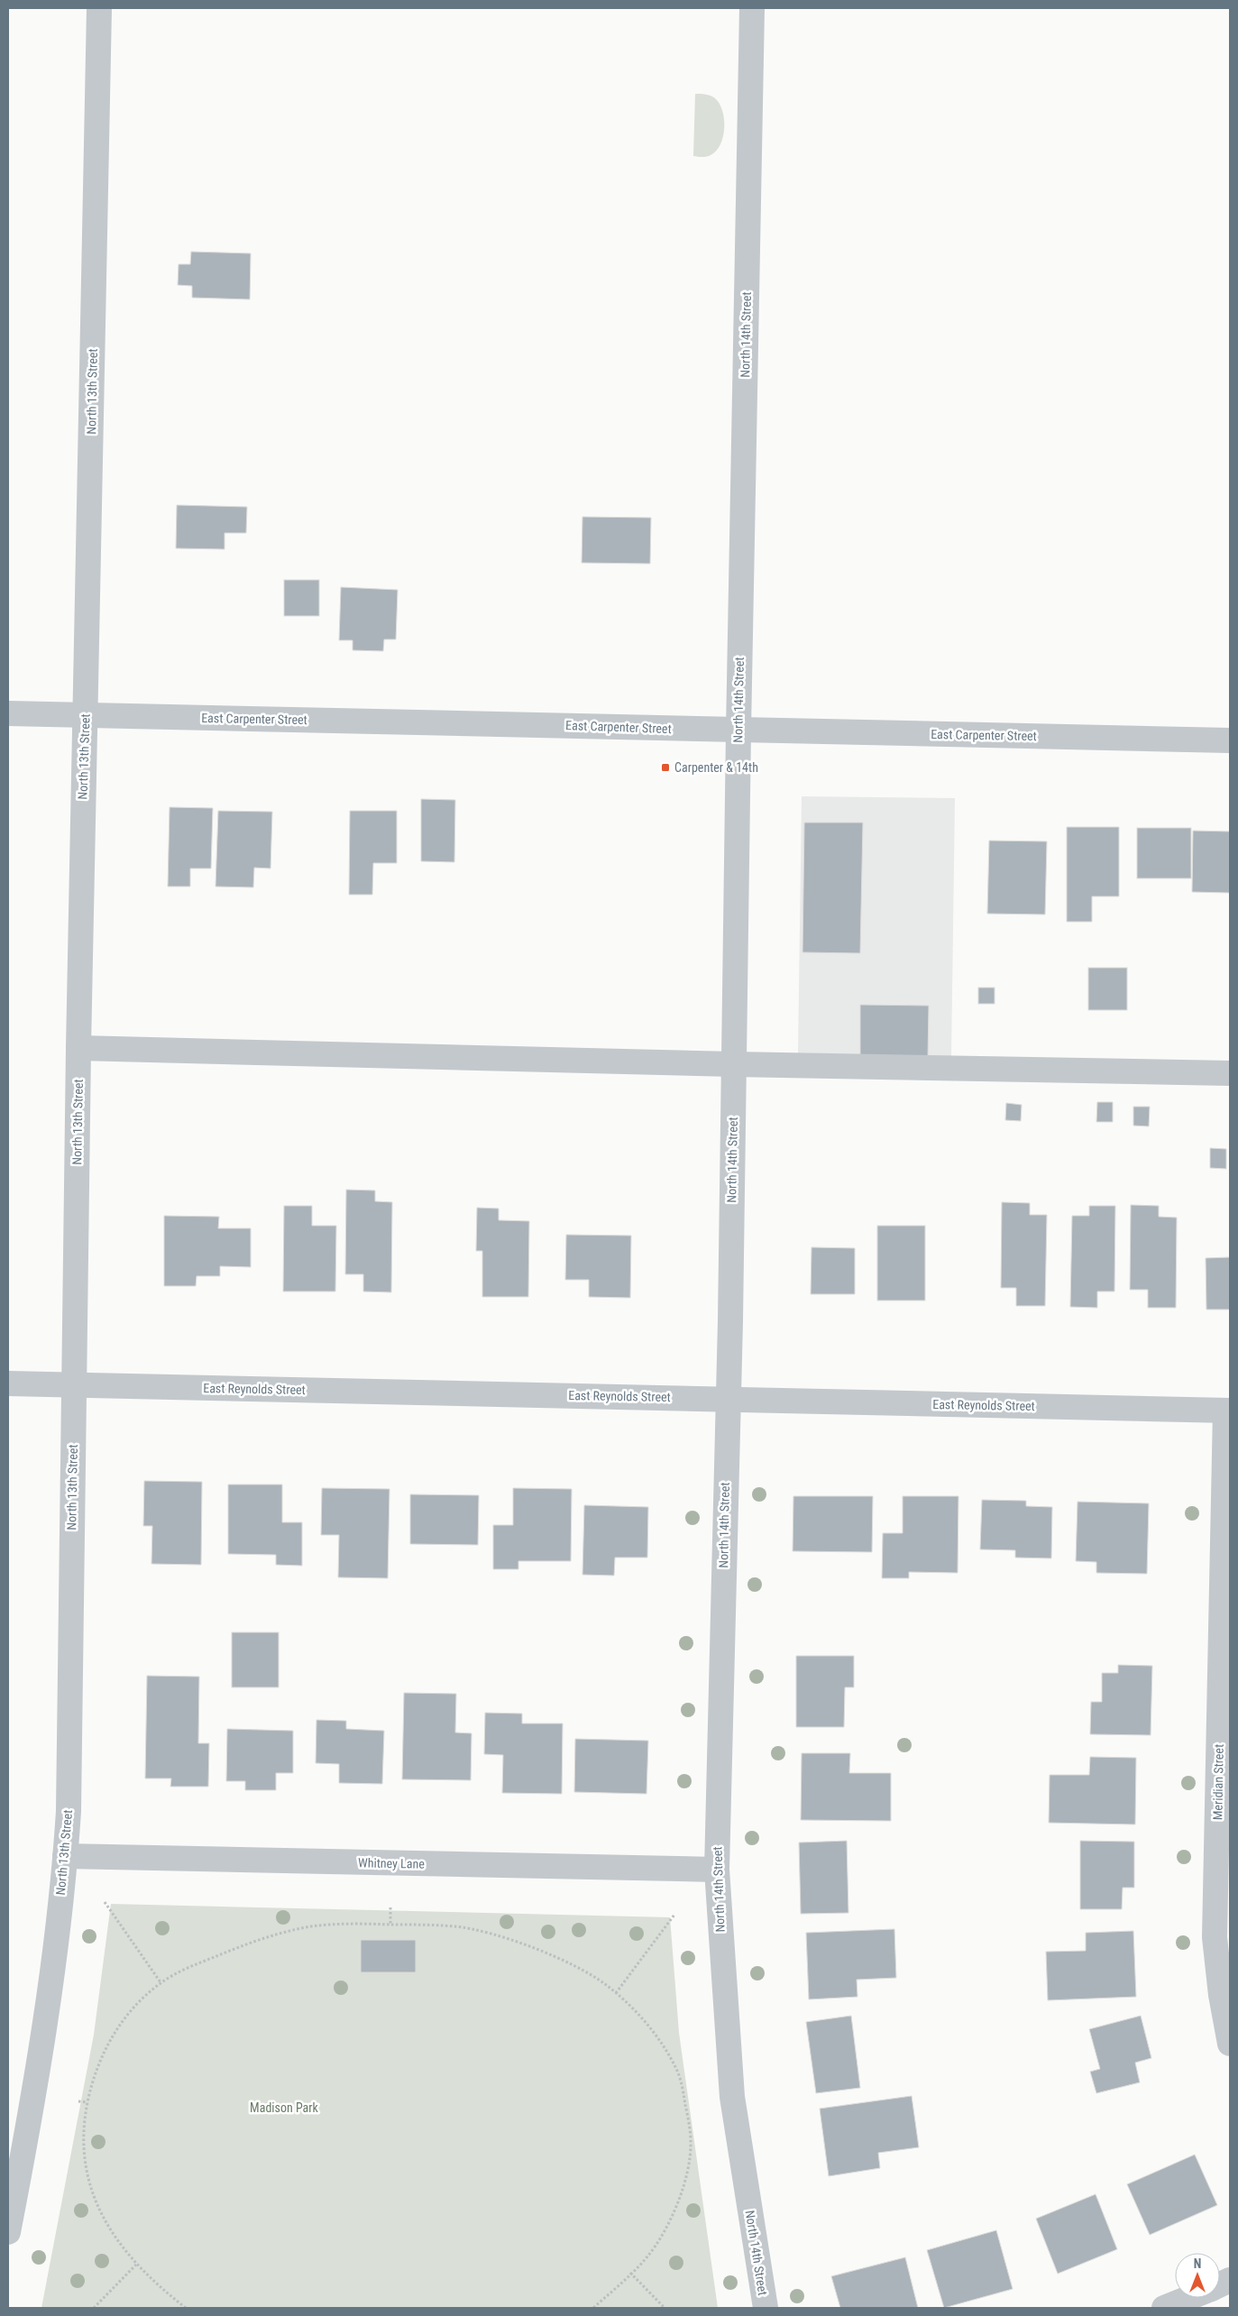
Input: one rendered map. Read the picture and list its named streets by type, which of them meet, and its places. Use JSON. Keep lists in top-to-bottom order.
{
  "streets": {
    "street": [
      "North 14th Street",
      "North 13th Street",
      "East Carpenter Street",
      "East Reynolds Street",
      "Meridian Street",
      "Whitney Lane"
    ]
  },
  "crossings": [
    ["North 14th Street", "East Carpenter Street"],
    ["North 14th Street", "East Reynolds Street"],
    ["North 14th Street", "Whitney Lane"],
    ["North 13th Street", "East Carpenter Street"],
    ["North 13th Street", "East Reynolds Street"],
    ["North 13th Street", "Whitney Lane"],
    ["East Reynolds Street", "Meridian Street"]
  ],
  "parks": ["Madison Park"],
  "places": {
    "transit": ["Carpenter & 14th"]
  },
  "north": "top"
}
